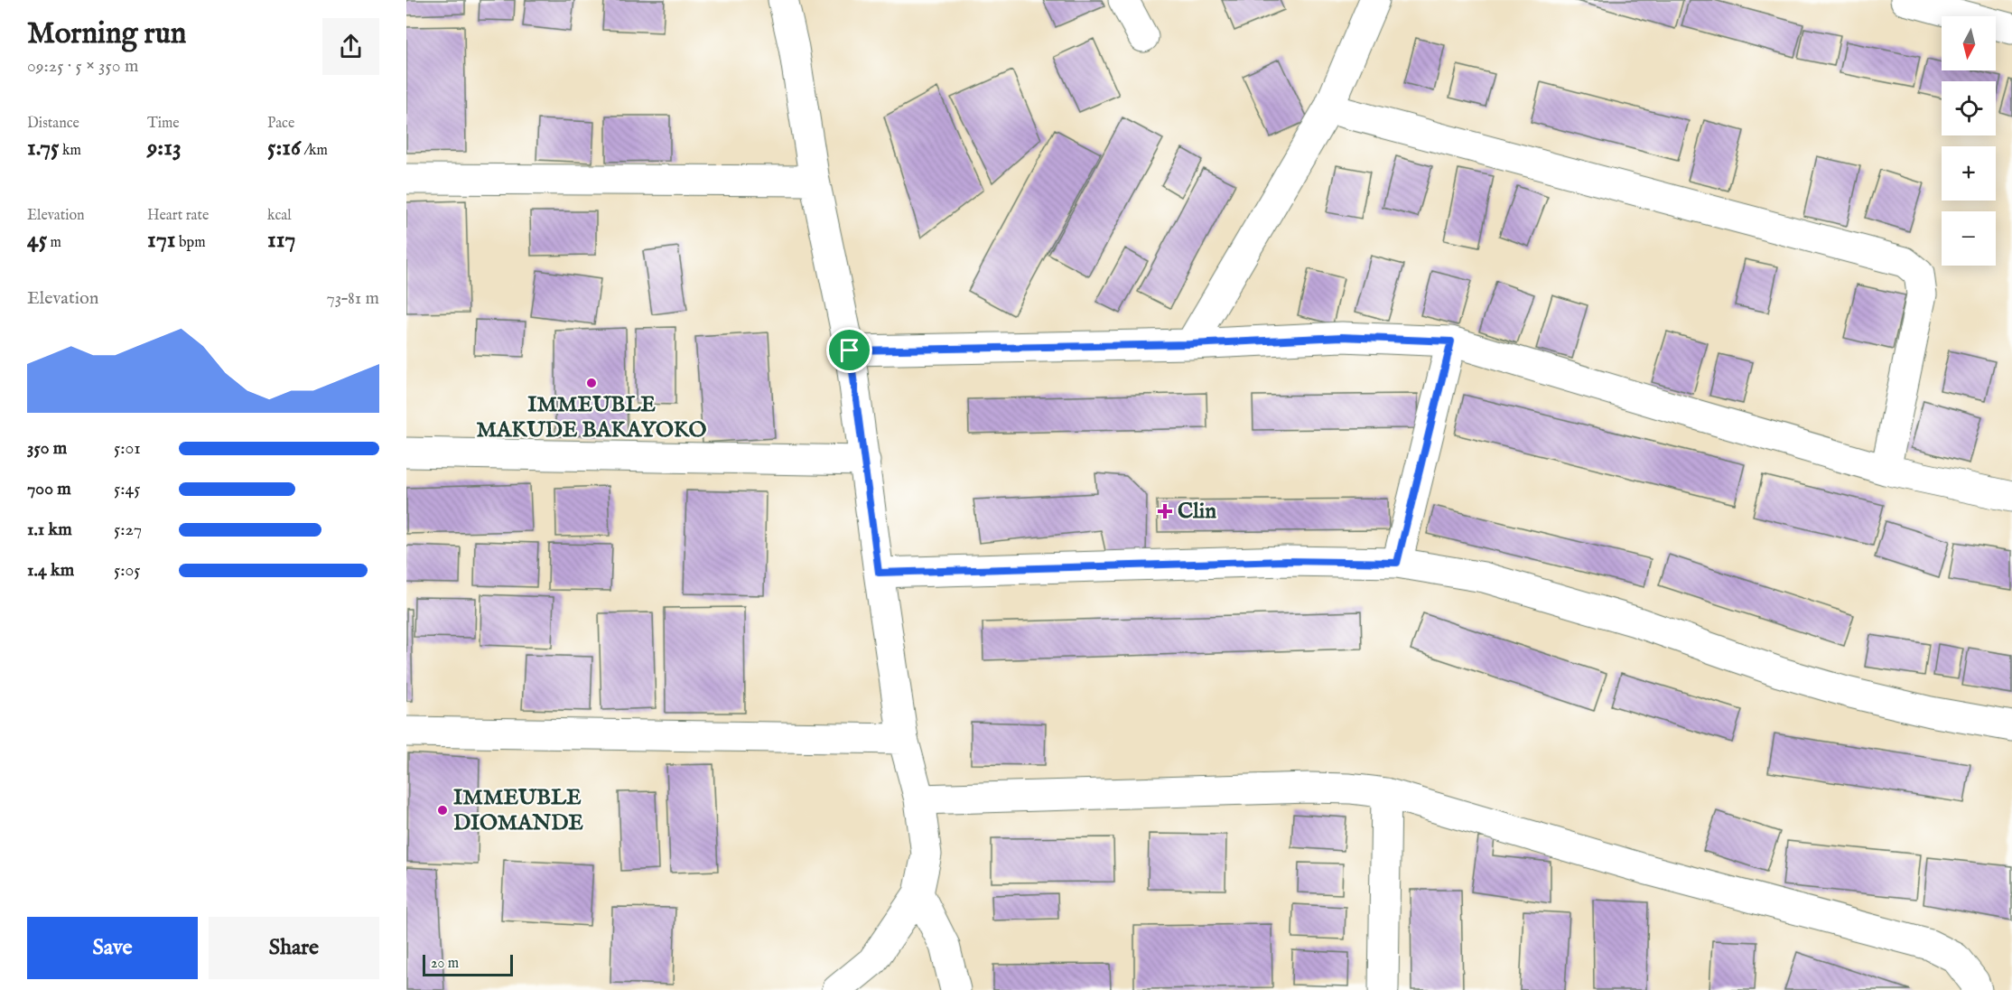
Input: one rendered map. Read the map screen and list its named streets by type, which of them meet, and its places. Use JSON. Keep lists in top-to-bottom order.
{
  "places": {
    "other": ["IMMEUBLE MAKUDE BAKAYOKO", "IMMEUBLE DIOMANDE"],
    "health": ["Clin"]
  },
  "scale_bar": "20 m",
  "north": "bottom",
  "page": {
    "heading": ["Morning run", "09:25 · 5 × 350 m"],
    "map_buttons": ["+", "−"],
    "stats": [
      ["Distance", "1.75 km"],
      ["Time", "9:13"],
      ["Pace", "5:16 /km"],
      ["Elevation", "45 m"],
      ["Heart rate", "171 bpm"],
      ["kcal", "117"]
    ],
    "chart": ["Elevation", "73–81 m"],
    "list": [
      {
        "name": "350 m",
        "note": "5:01"
      },
      {
        "name": "700 m",
        "note": "5:45"
      },
      {
        "name": "1.1 km",
        "note": "5:27"
      },
      {
        "name": "1.4 km",
        "note": "5:05"
      }
    ],
    "buttons": ["Save", "Share"],
    "scale": "20 m"
  }
}
